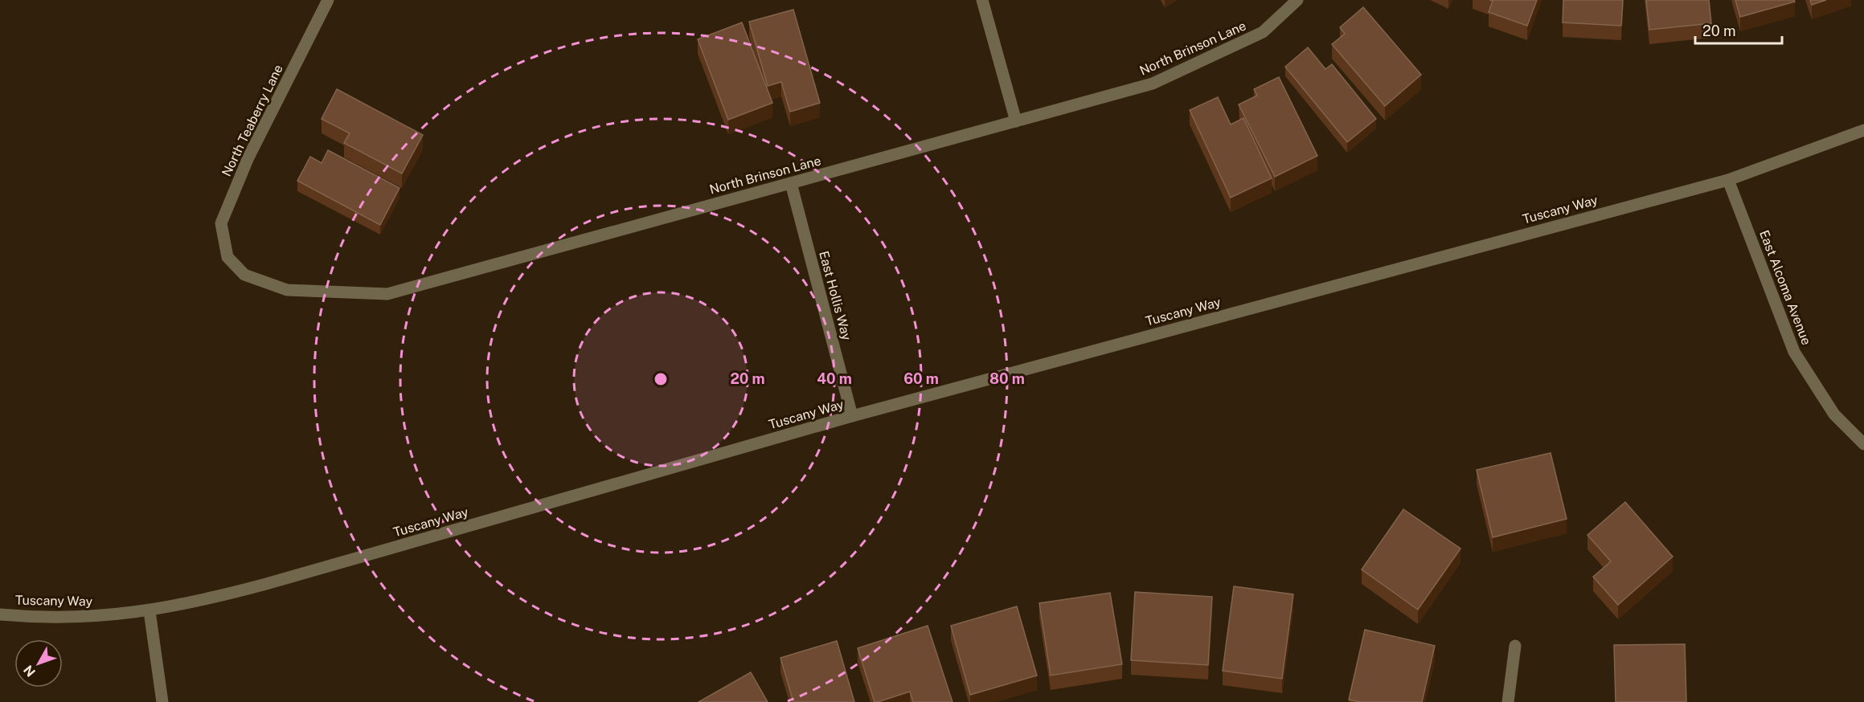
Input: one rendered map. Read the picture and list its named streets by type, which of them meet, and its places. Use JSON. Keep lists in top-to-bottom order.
{
  "streets": {
    "street": [
      "North Brinson Lane",
      "North Teaberry Lane",
      "Tuscany Way",
      "East Alcoma Avenue",
      "East Hollis Way"
    ]
  },
  "crossings": [
    ["North Brinson Lane", "North Teaberry Lane"],
    ["North Brinson Lane", "East Hollis Way"],
    ["Tuscany Way", "East Alcoma Avenue"],
    ["Tuscany Way", "East Hollis Way"]
  ],
  "scale_bar": "20 m",
  "north": "bottom left",
  "rings": [
    "20 m",
    "40 m",
    "60 m",
    "80 m"
  ]
}
